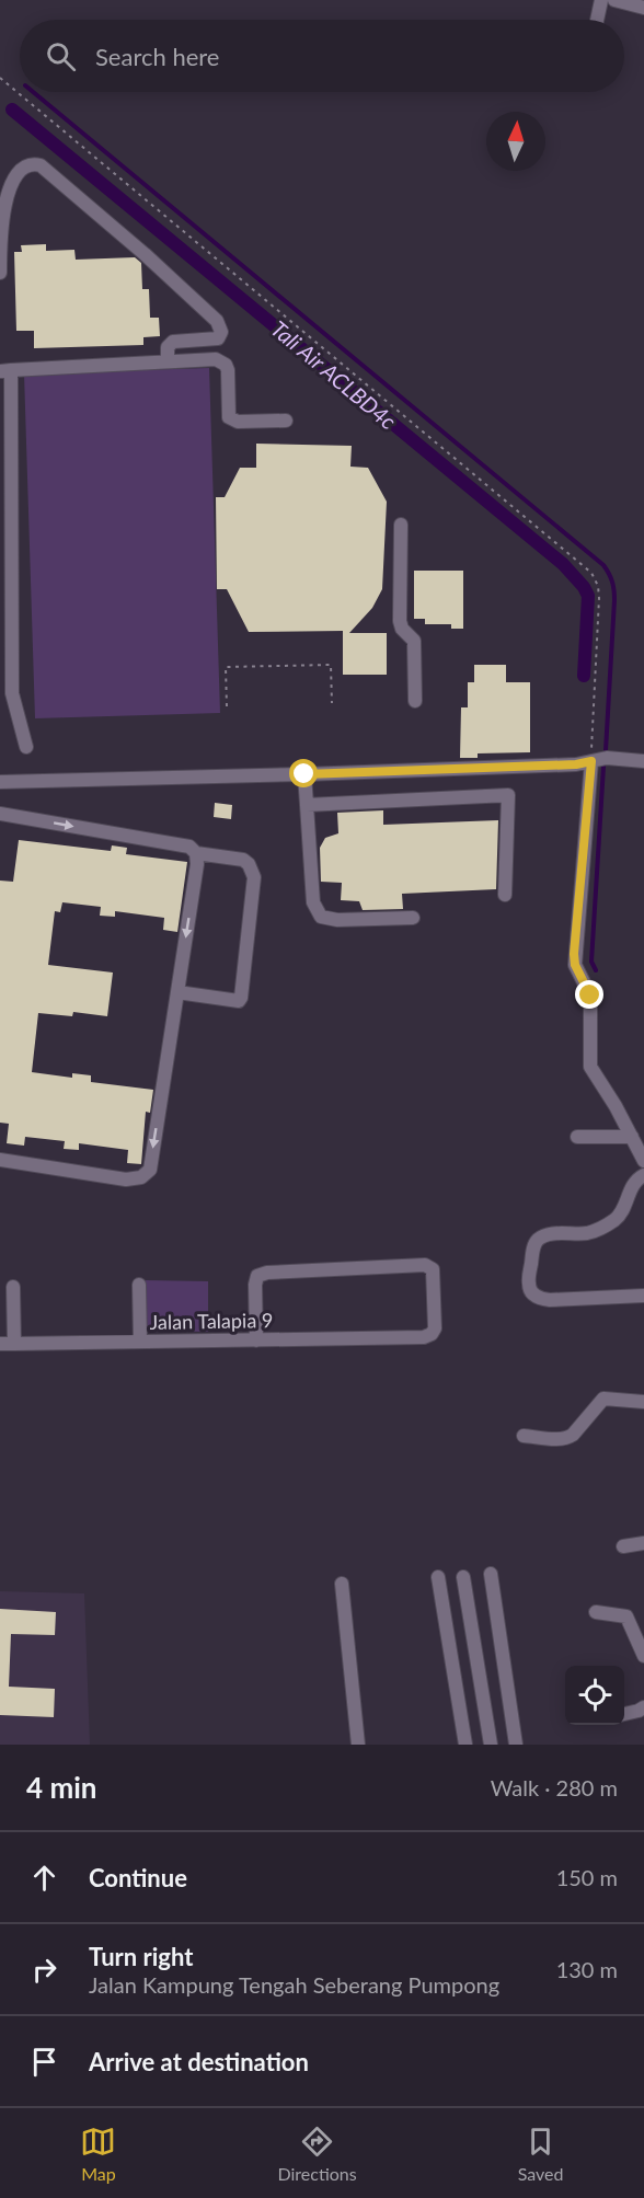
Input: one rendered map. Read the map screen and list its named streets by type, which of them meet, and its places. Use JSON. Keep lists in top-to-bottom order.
{
  "streets": {
    "street": ["Jalan Talapia 9"]
  },
  "water": ["Tali Air ACLBD4c"],
  "north": "top",
  "page": {
    "search": "Search here",
    "heading": ["4 min", "Walk · 280 m"],
    "list": [
      ["Continue", "150 m"],
      ["Turn right", "Jalan Kampung Tengah Seberang Pumpong", "130 m"],
      "Arrive at destination"
    ],
    "nav": ["Map", "Directions", "Saved"]
  }
}
